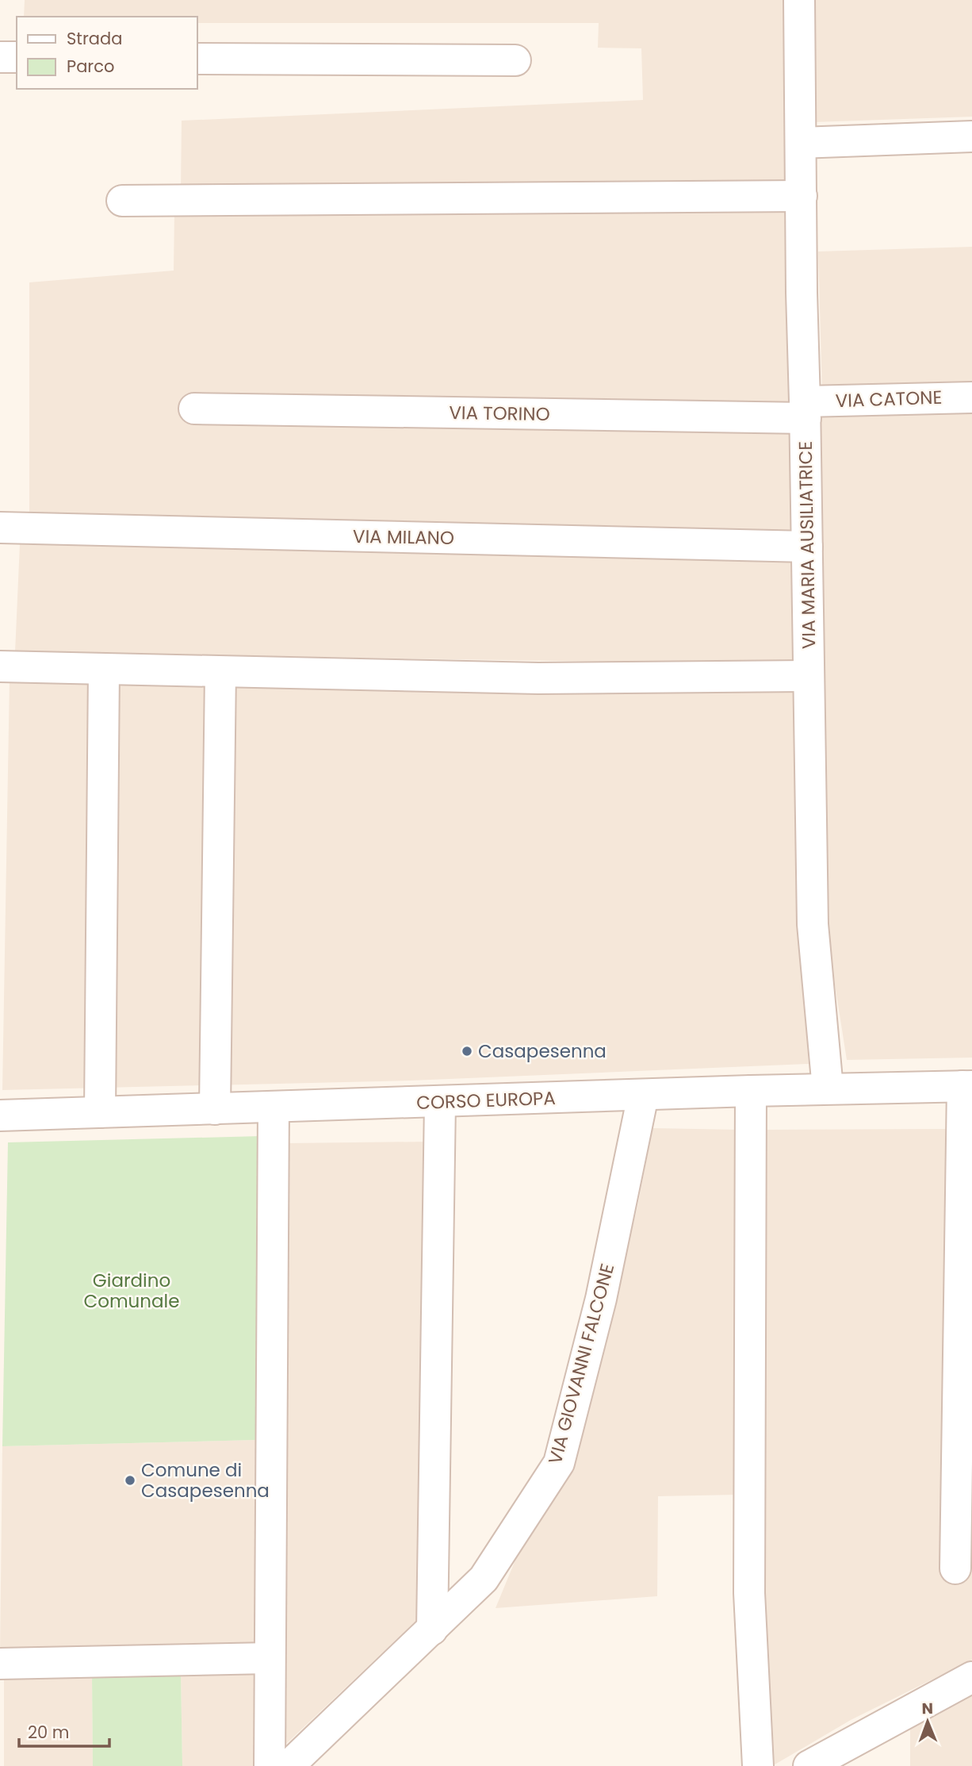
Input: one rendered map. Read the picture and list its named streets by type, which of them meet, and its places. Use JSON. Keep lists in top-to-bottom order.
{
  "streets": {
    "street": [
      "VIA CATONE",
      "VIA TORINO",
      "VIA MILANO",
      "VIA MARIA AUSILIATRICE",
      "CORSO EUROPA",
      "VIA GIOVANNI FALCONE"
    ]
  },
  "crossings": [
    ["VIA CATONE", "VIA TORINO"],
    ["VIA CATONE", "VIA MARIA AUSILIATRICE"],
    ["VIA TORINO", "VIA MARIA AUSILIATRICE"],
    ["VIA MILANO", "VIA MARIA AUSILIATRICE"],
    ["VIA MARIA AUSILIATRICE", "CORSO EUROPA"],
    ["CORSO EUROPA", "VIA GIOVANNI FALCONE"]
  ],
  "parks": ["Giardino Comunale"],
  "places": ["Casapesenna", "Comune di Casapesenna"],
  "legend": ["Strada", "Parco"],
  "scale_bar": "20 m",
  "north": "top"
}
